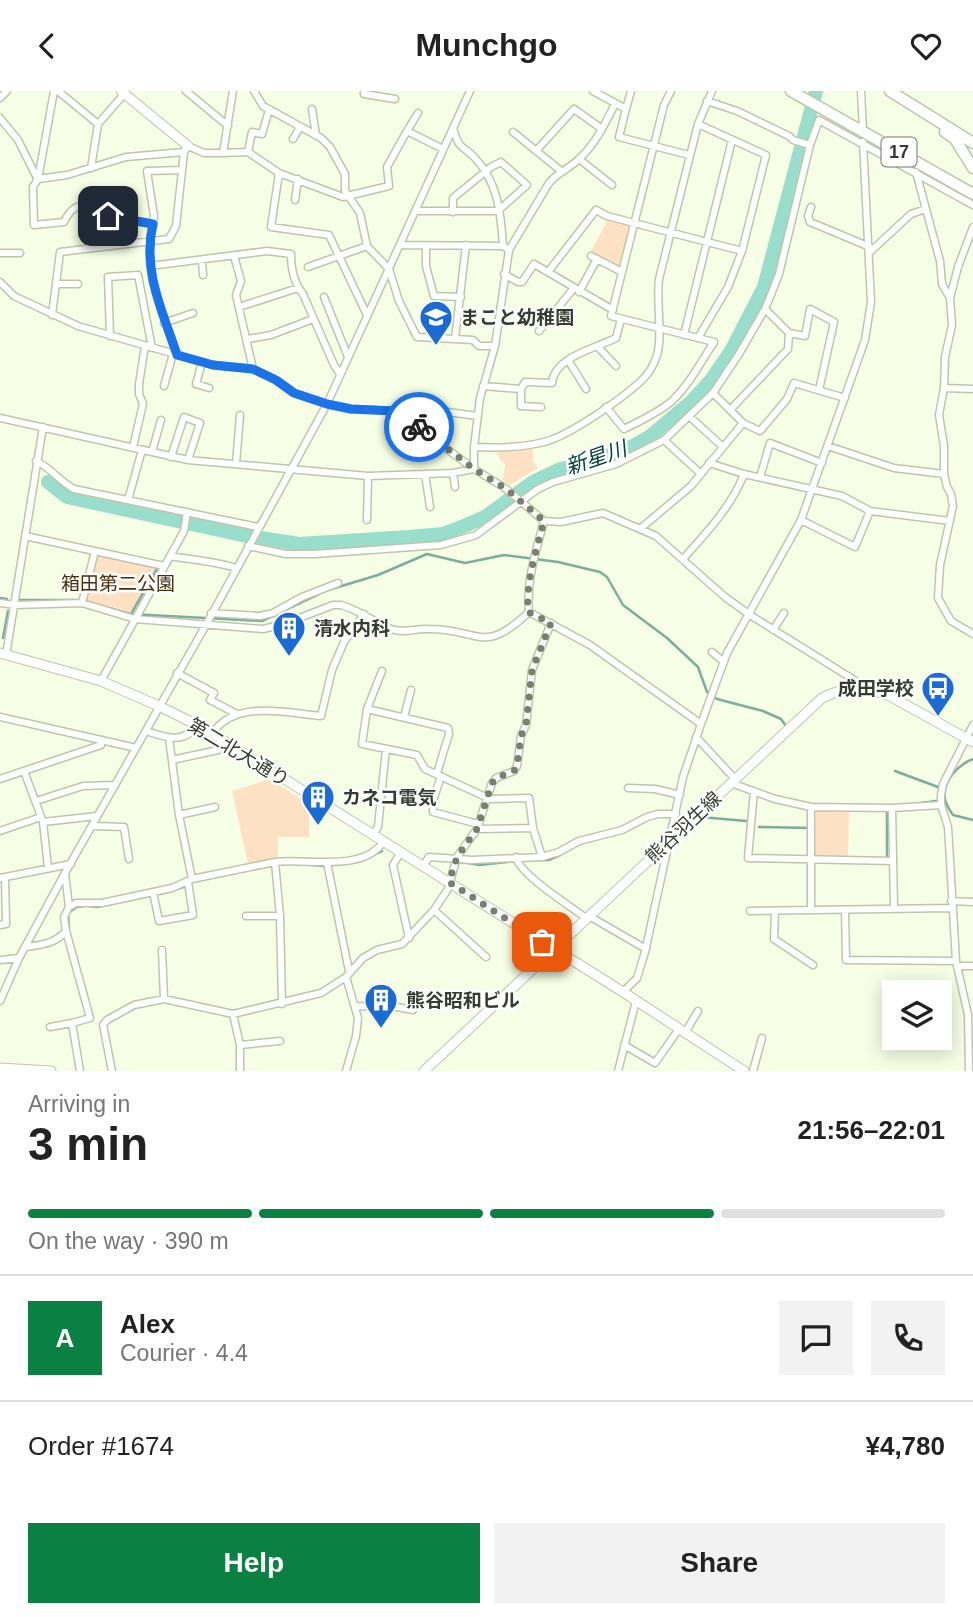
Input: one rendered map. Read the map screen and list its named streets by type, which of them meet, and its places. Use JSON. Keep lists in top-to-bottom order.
{
  "streets": {
    "highway": ["17"],
    "street": ["第二北大通り", "熊谷羽生線"]
  },
  "crossings": [
    ["第二北大通り", "熊谷羽生線"]
  ],
  "water": ["新星川"],
  "parks": ["箱田第二公園"],
  "places": {
    "school or university": ["まこと幼稚園"],
    "building": ["清水内科", "カネコ電気", "熊谷昭和ビル"],
    "bus stop": ["成田学校"]
  },
  "page": {
    "header": "Munchgo",
    "heading": ["3 min", "Arriving in", "21:56–22:01"],
    "panel": [
      "Alex",
      "Courier · 4.4",
      "Order #1674",
      "¥4,780"
    ],
    "bar": "On the way · 390 m",
    "round": "A",
    "buttons": ["Help", "Share"]
  }
}
